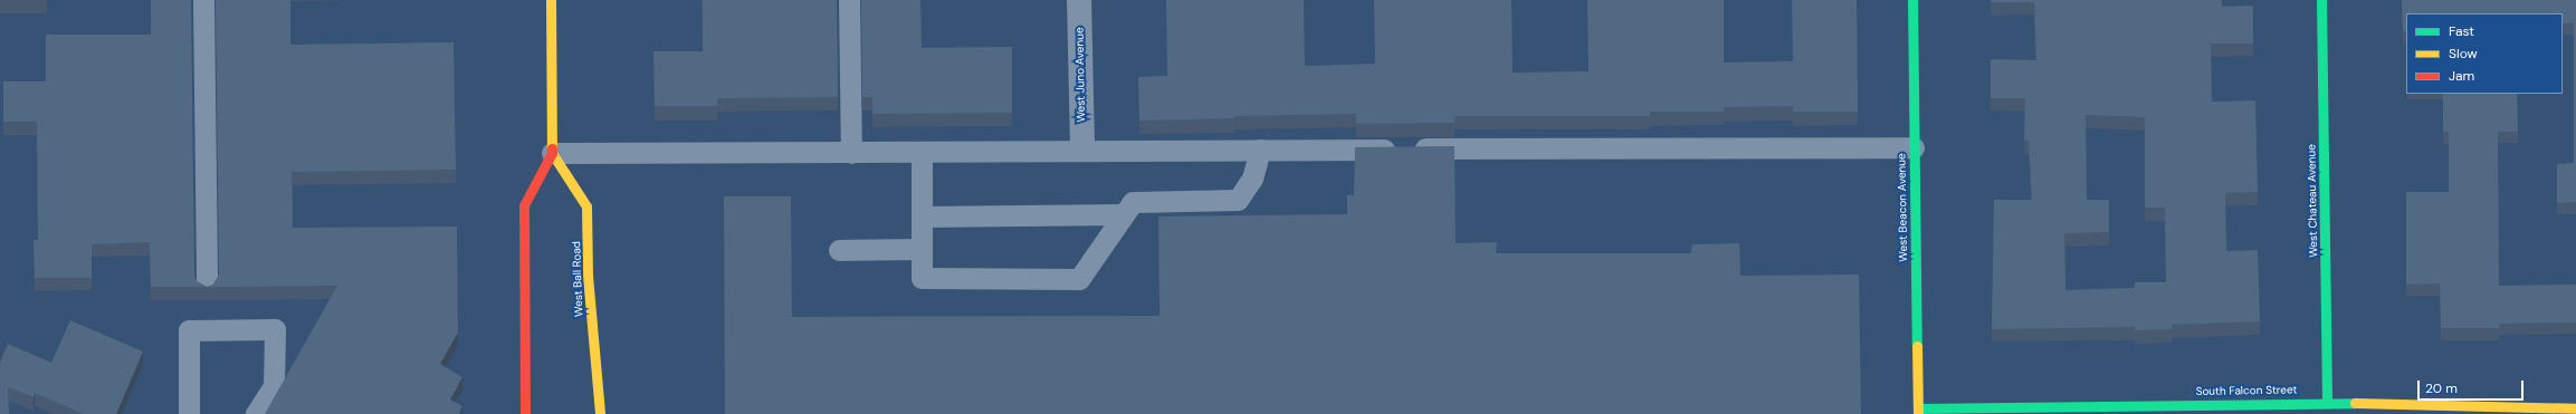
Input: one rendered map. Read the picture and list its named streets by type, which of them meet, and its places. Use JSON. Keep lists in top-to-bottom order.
{
  "streets": {
    "street": [
      "West Juno Avenue",
      "West Chateau Avenue",
      "West Beacon Avenue",
      "West Ball Road",
      "South Falcon Street"
    ]
  },
  "crossings": [
    ["West Chateau Avenue", "South Falcon Street"],
    ["West Beacon Avenue", "South Falcon Street"]
  ],
  "legend": ["Fast", "Slow", "Jam"],
  "scale_bar": "20 m"
}
